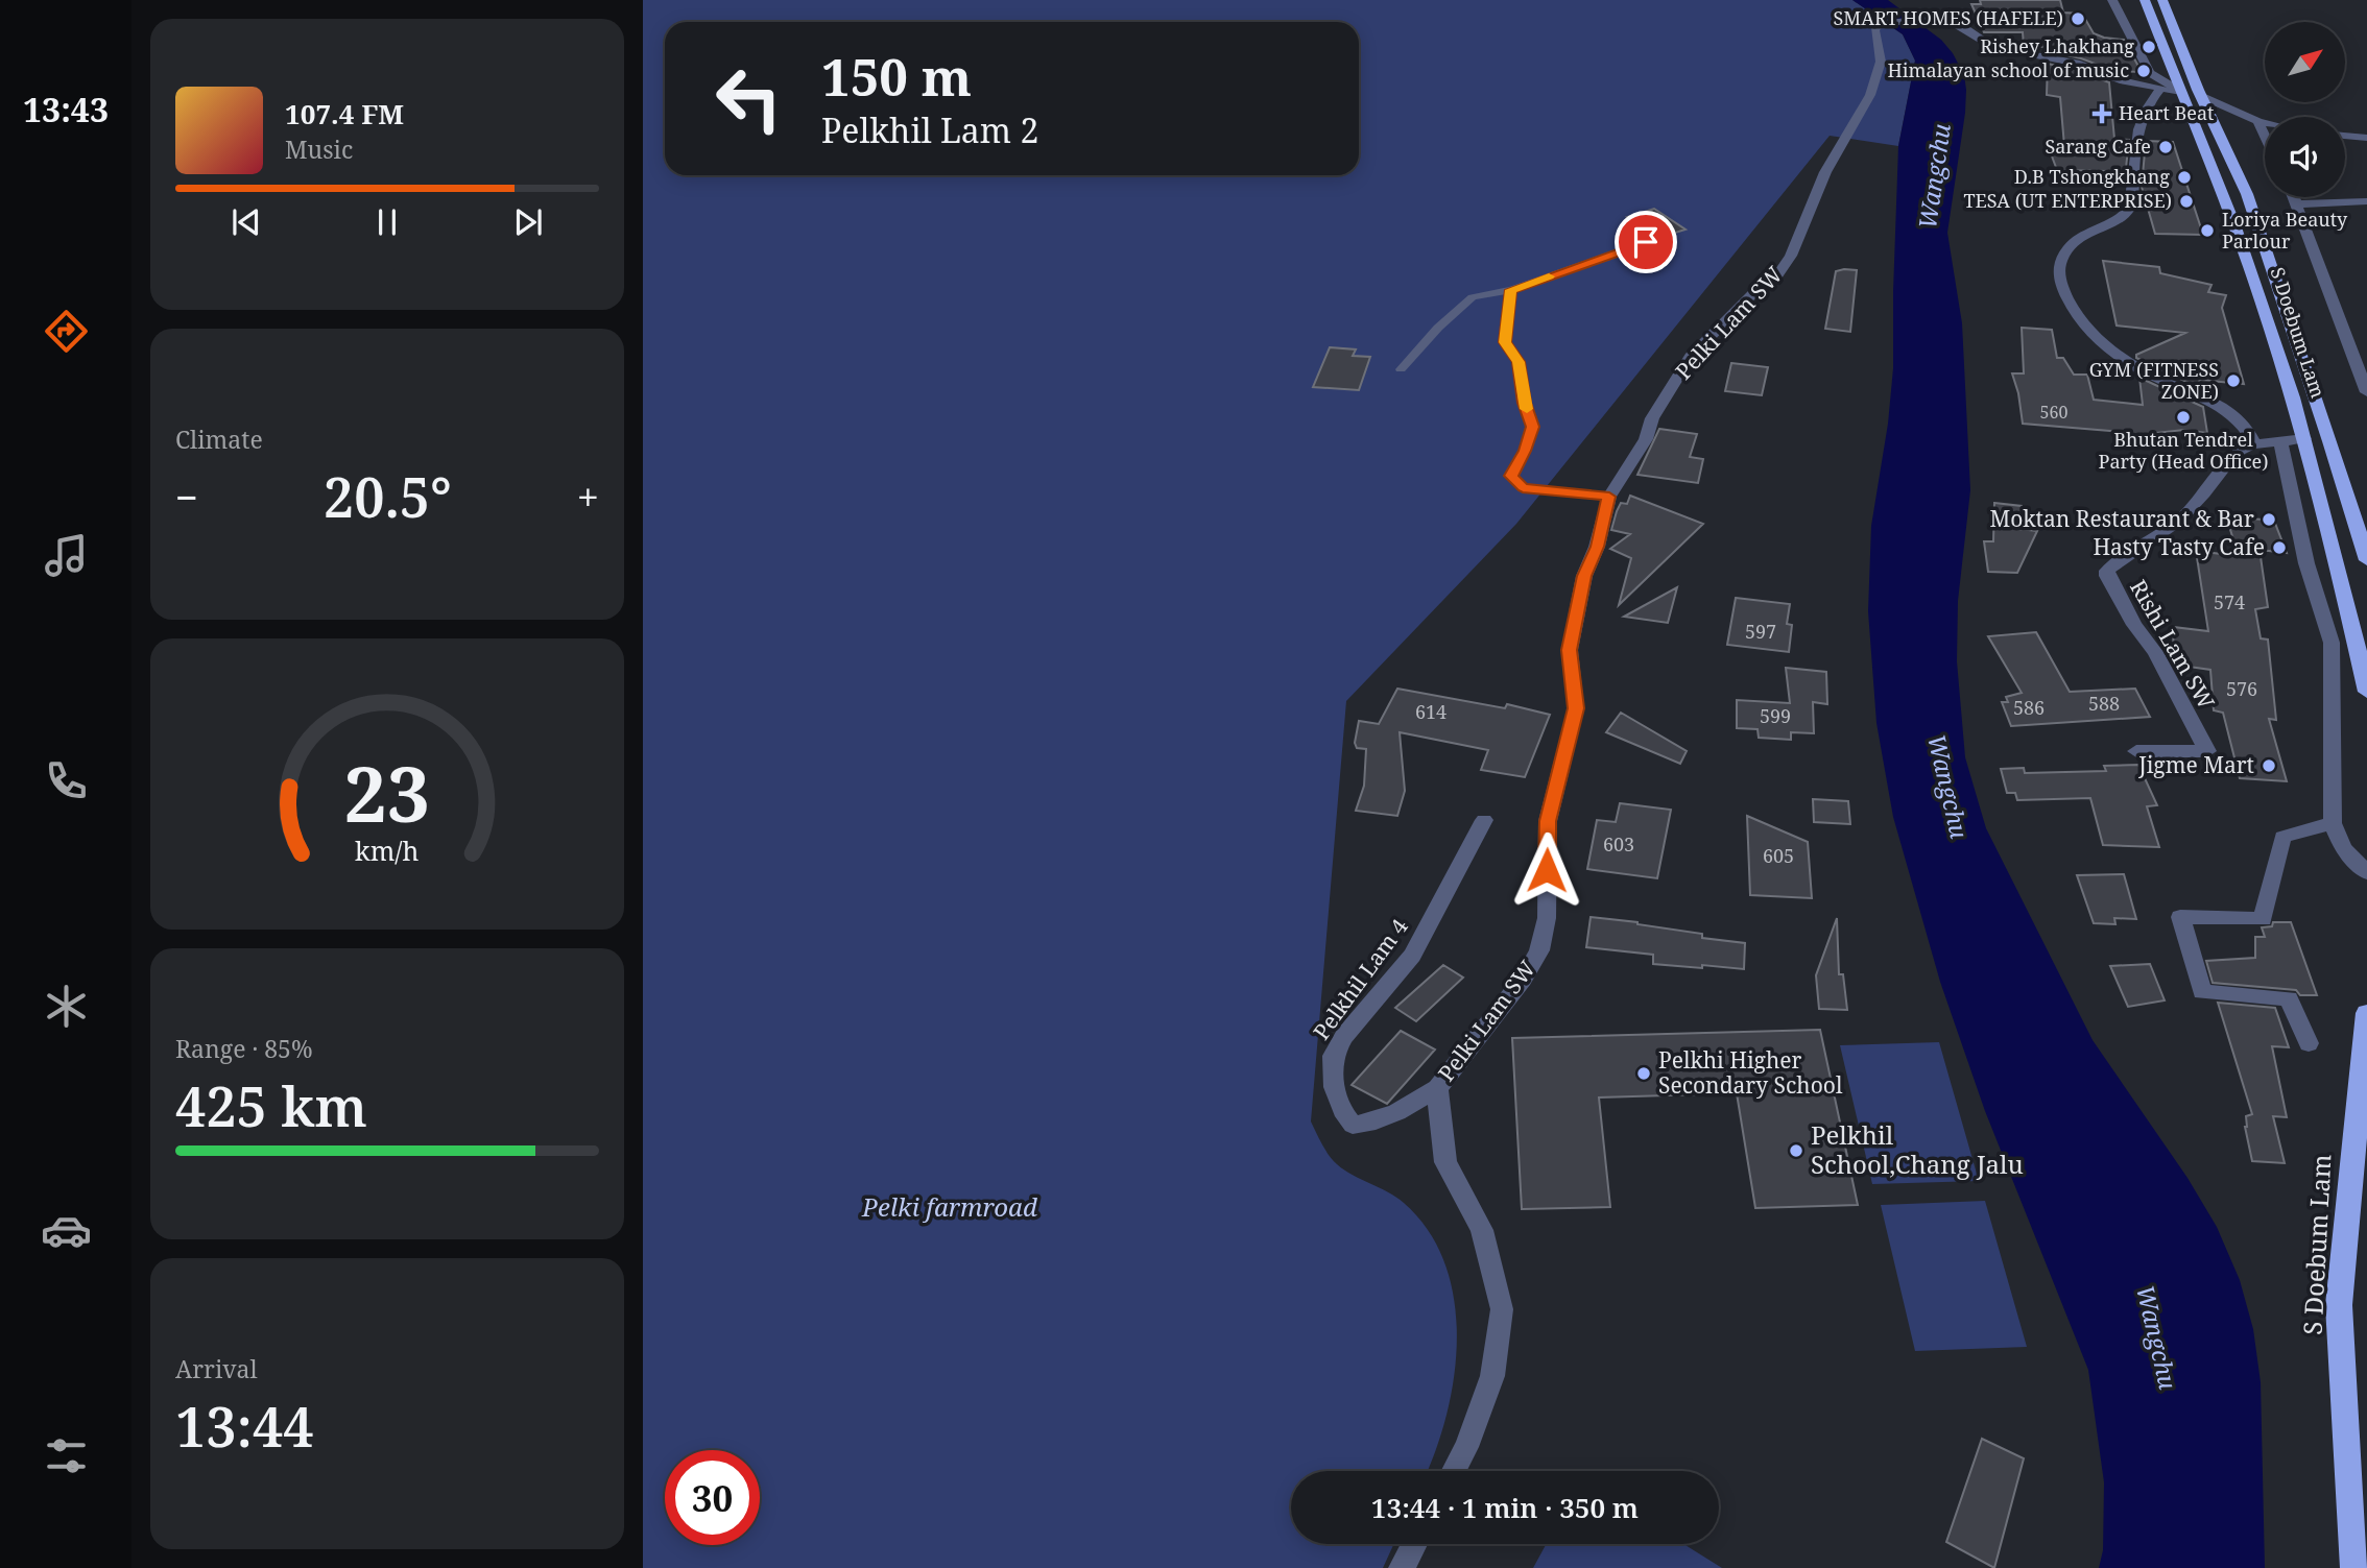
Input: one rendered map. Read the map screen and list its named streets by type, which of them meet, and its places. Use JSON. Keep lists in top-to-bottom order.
{
  "streets": {
    "highway": ["S Doebum Lam"],
    "street": ["Pelki Lam SW", "Rishi Lam SW", "Pelkhil Lam 4"]
  },
  "crossings": [
    ["Pelki Lam SW", "Pelkhil Lam 4"]
  ],
  "water": ["Wangchu"],
  "parks": ["Pelki farmroad"],
  "places": {
    "other": [
      "SMART HOMES (HAFELE)",
      "Rishey Lhakhang",
      "Himalayan school of music",
      "Sarang Cafe",
      "D.B Tshongkhang",
      "TESA (UT ENTERPRISE)",
      "Loriya Beauty Parlour",
      "GYM (FITNESS ZONE)",
      "Bhutan Tendrel Party (Head Office)",
      "Moktan Restaurant & Bar",
      "Hasty Tasty Cafe",
      "Jigme Mart",
      "Pelkhi Higher Secondary School",
      "Pelkhil School,Chang Jalu"
    ],
    "health": ["Heart Beat"]
  },
  "house_numbers": [
    "560",
    "574",
    "597",
    "576",
    "588",
    "586",
    "614",
    "599",
    "603",
    "605"
  ],
  "north": "top right",
  "page": {
    "tabs": "13:43",
    "turn": ["150 m", "Pelkhil Lam 2"],
    "song": ["107.4 FM", "Music"],
    "tile": [
      "Climate",
      ["Range · 85%", "425 km"],
      ["Arrival", "13:44"]
    ],
    "heat": ["−", "20.5°", "+"],
    "limit": "30",
    "trip": "13:44 · 1 min · 350 m",
    "gauge": ["23", "km/h"]
  }
}
